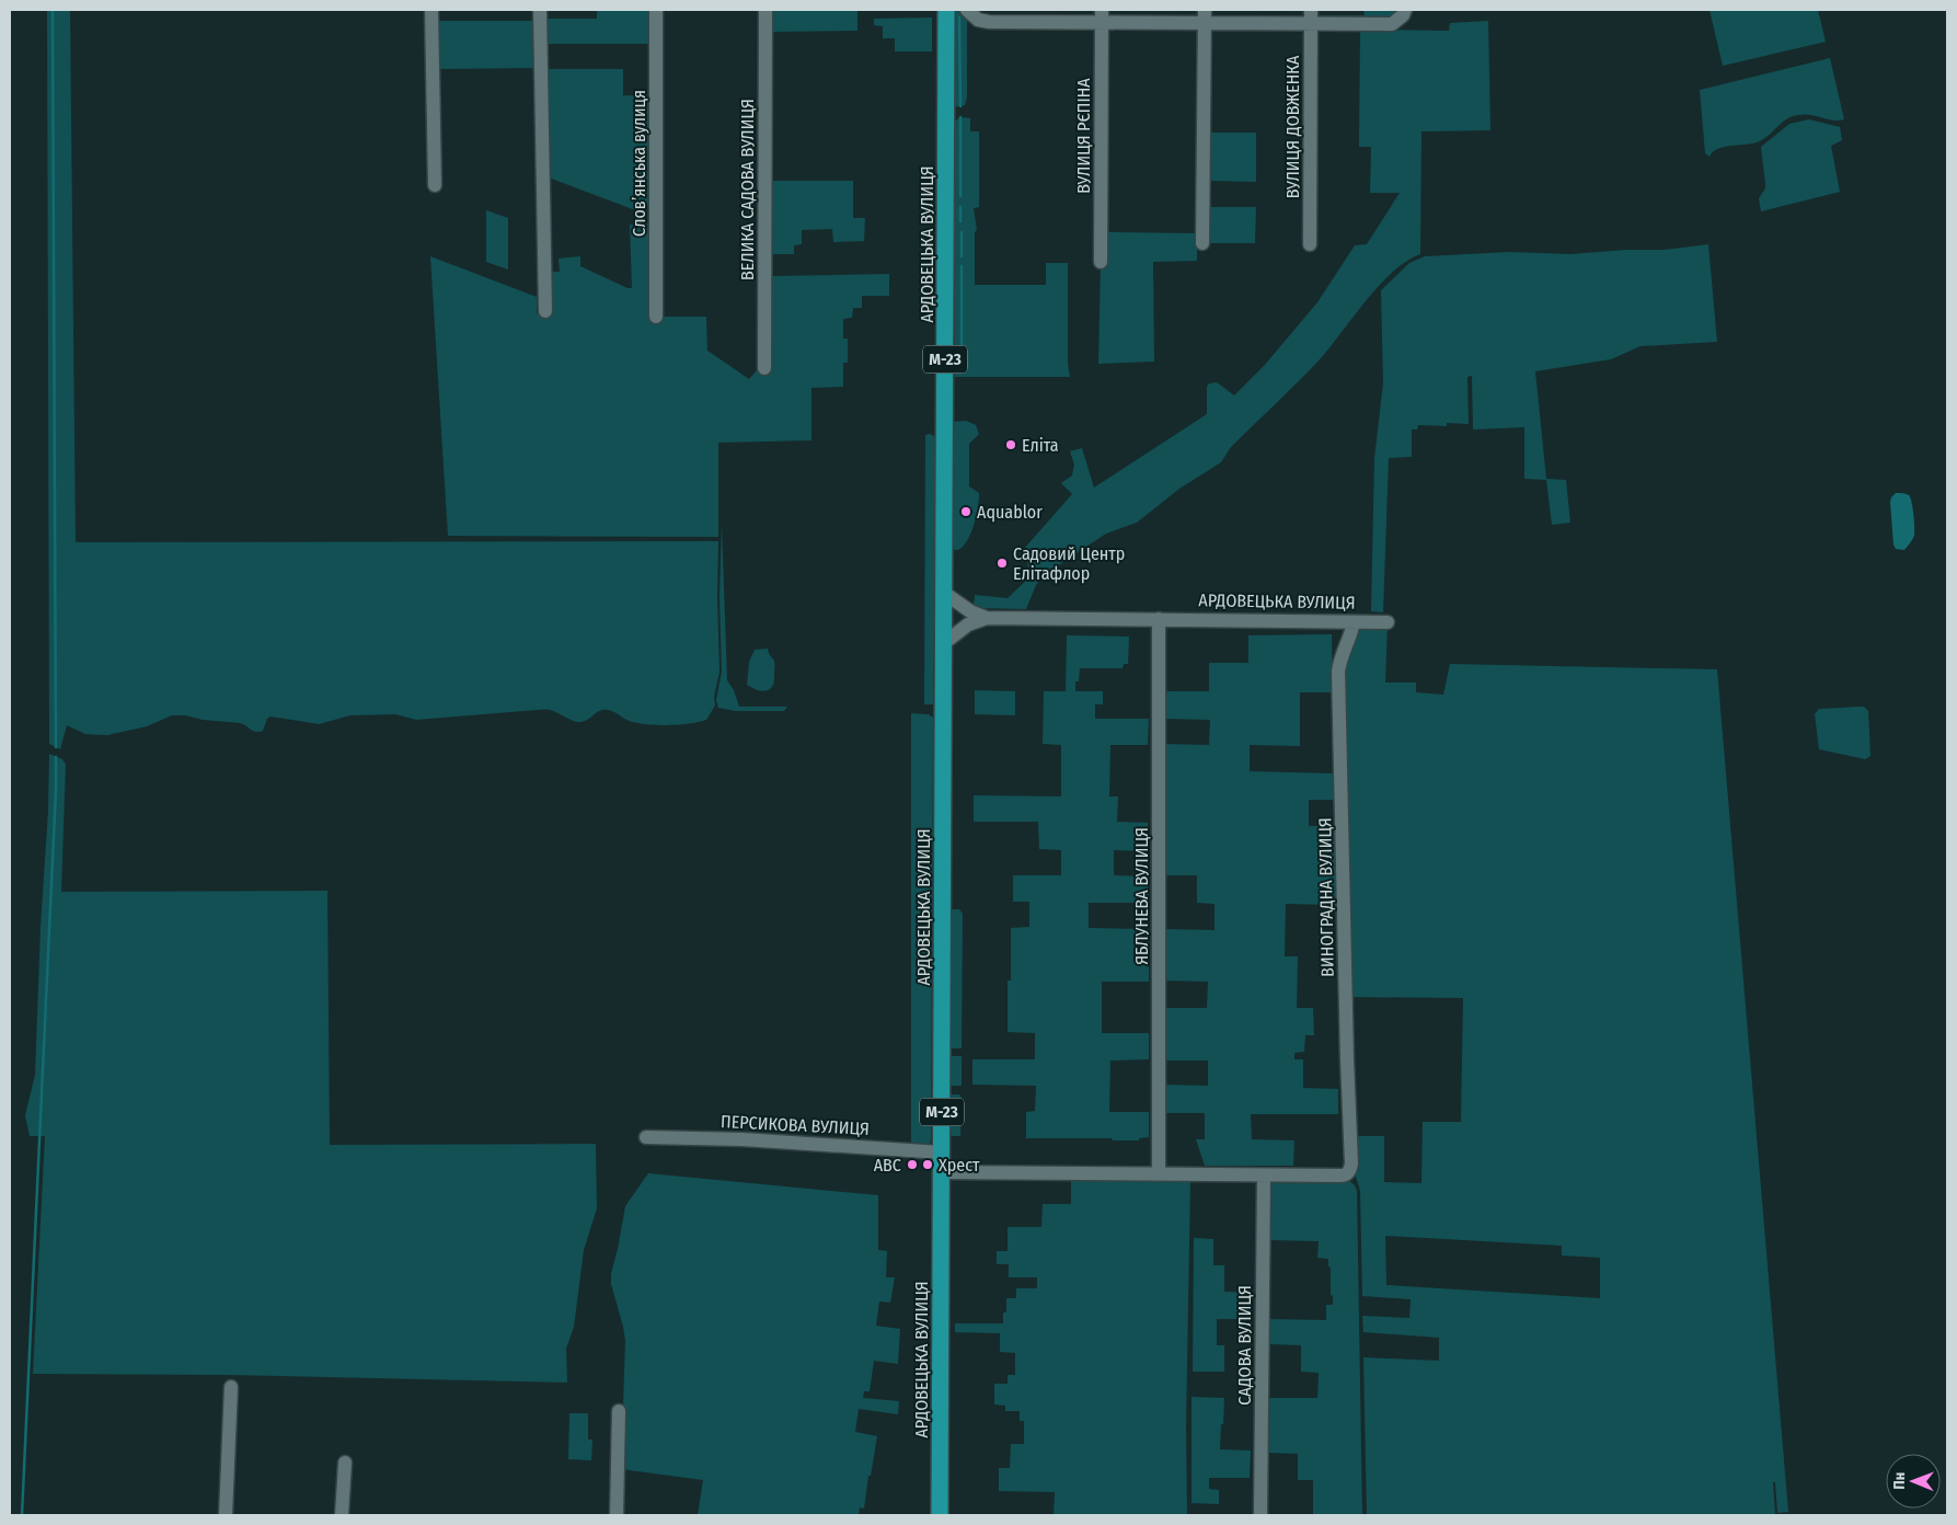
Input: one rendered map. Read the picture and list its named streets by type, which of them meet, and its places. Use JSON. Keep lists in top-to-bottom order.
{
  "streets": {
    "highway": ["АРДОВЕЦЬКА ВУЛИЦЯ", "М-23"],
    "street": [
      "ВУЛИЦЯ ДОВЖЕНКА",
      "ВУЛИЦЯ РЄПІНА",
      "Словʼянська вулиця",
      "ВЕЛИКА САДОВА ВУЛИЦЯ",
      "ЯБЛУНЕВА ВУЛИЦЯ",
      "ВИНОГРАДНА ВУЛИЦЯ",
      "ПЕРСИКОВА ВУЛИЦЯ",
      "САДОВА ВУЛИЦЯ"
    ]
  },
  "crossings": [
    ["АРДОВЕЦЬКА ВУЛИЦЯ", "ЯБЛУНЕВА ВУЛИЦЯ"],
    ["АРДОВЕЦЬКА ВУЛИЦЯ", "ВИНОГРАДНА ВУЛИЦЯ"],
    ["АРДОВЕЦЬКА ВУЛИЦЯ", "ПЕРСИКОВА ВУЛИЦЯ"],
    ["ВИНОГРАДНА ВУЛИЦЯ", "САДОВА ВУЛИЦЯ"]
  ],
  "places": [
    "Еліта",
    "Aquablor",
    "Садовий Центр Елітафлор",
    "ABC",
    "Хрест"
  ],
  "north": "left"
}
